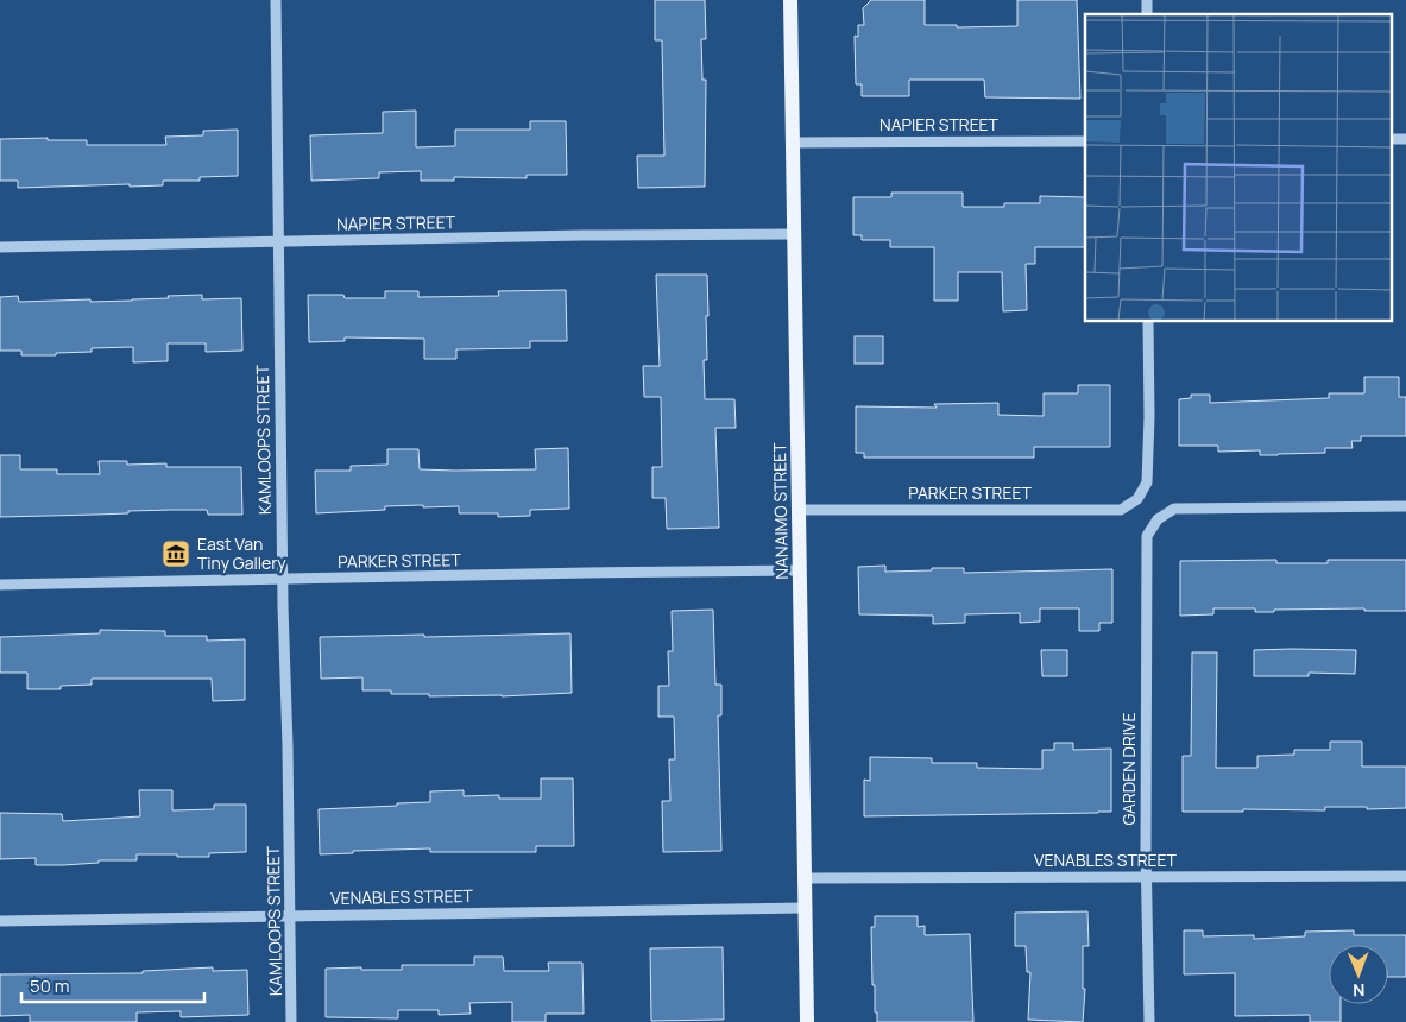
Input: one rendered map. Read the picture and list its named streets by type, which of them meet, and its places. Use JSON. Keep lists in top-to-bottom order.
{
  "streets": {
    "main road": ["NANAIMO STREET"],
    "street": [
      "NAPIER STREET",
      "KAMLOOPS STREET",
      "PARKER STREET",
      "GARDEN DRIVE",
      "VENABLES STREET"
    ]
  },
  "crossings": [
    ["NAPIER STREET", "KAMLOOPS STREET"],
    ["NAPIER STREET", "NANAIMO STREET"],
    ["KAMLOOPS STREET", "PARKER STREET"],
    ["KAMLOOPS STREET", "VENABLES STREET"],
    ["PARKER STREET", "NANAIMO STREET"],
    ["NANAIMO STREET", "VENABLES STREET"],
    ["GARDEN DRIVE", "VENABLES STREET"]
  ],
  "places": {
    "museum": ["East Van Tiny Gallery"]
  },
  "scale_bar": "50 m",
  "north": "bottom"
}
